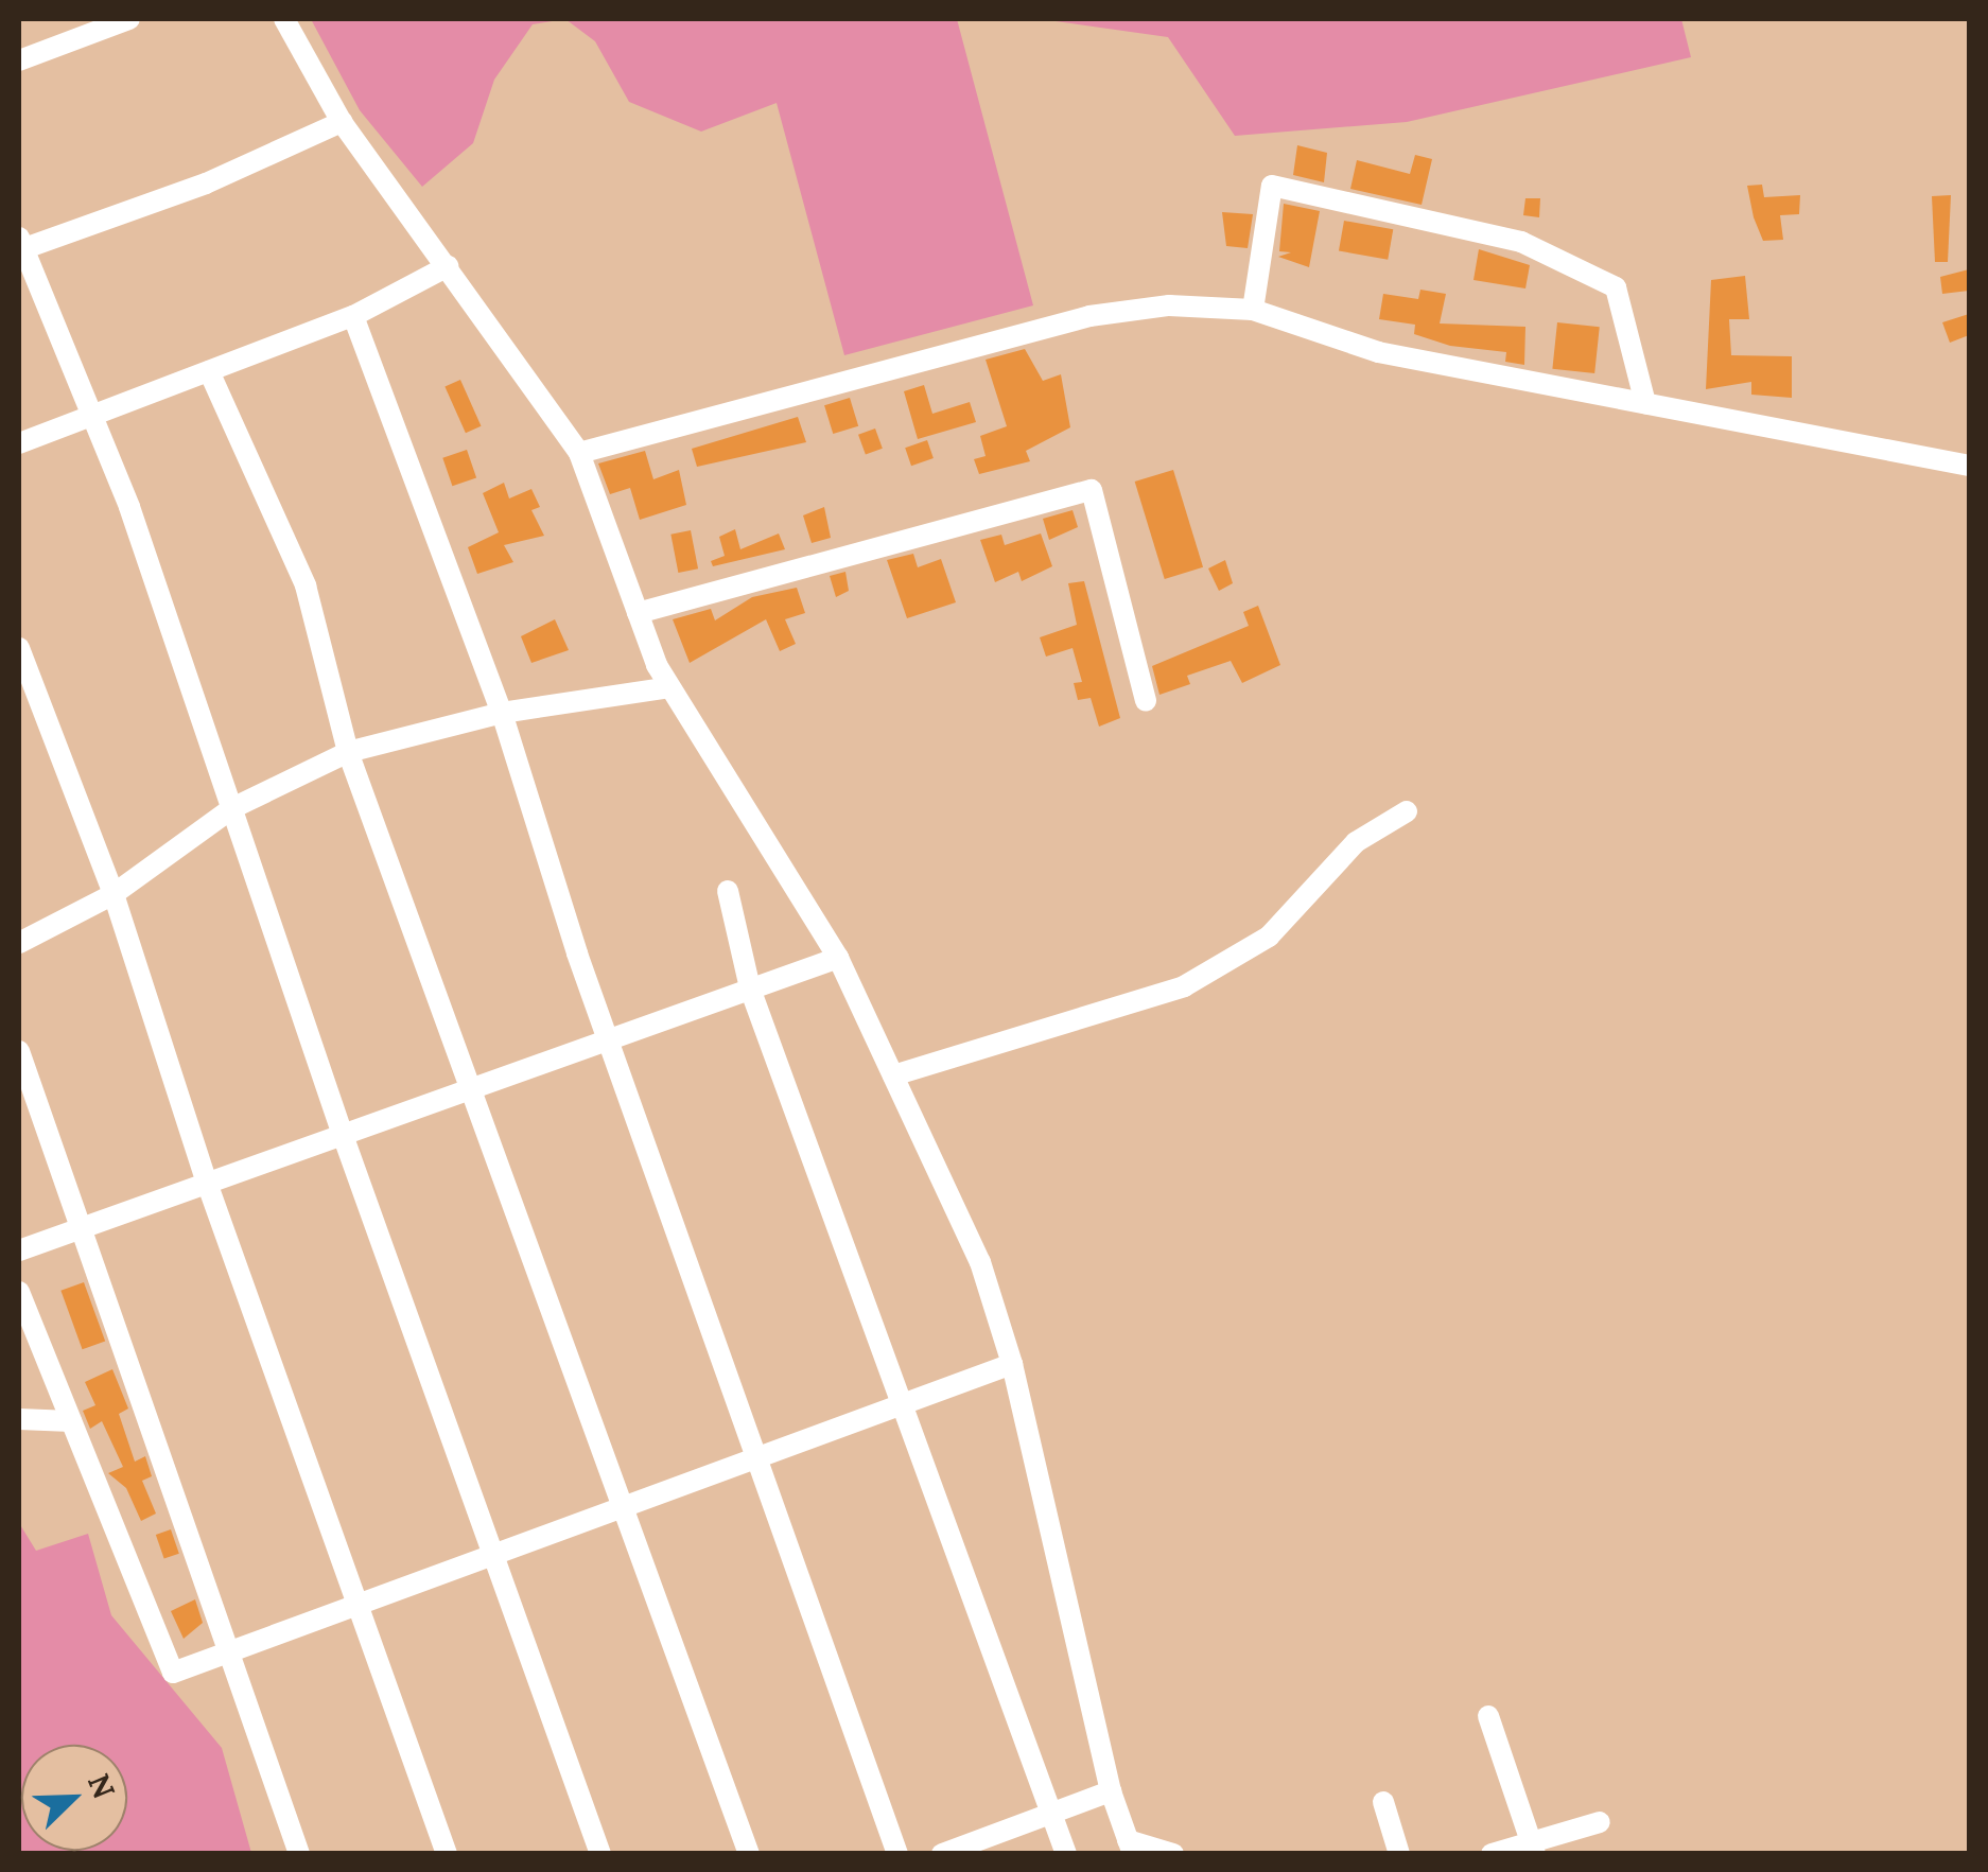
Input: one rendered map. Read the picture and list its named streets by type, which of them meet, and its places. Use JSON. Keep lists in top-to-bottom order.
{
  "north": "top right"
}
